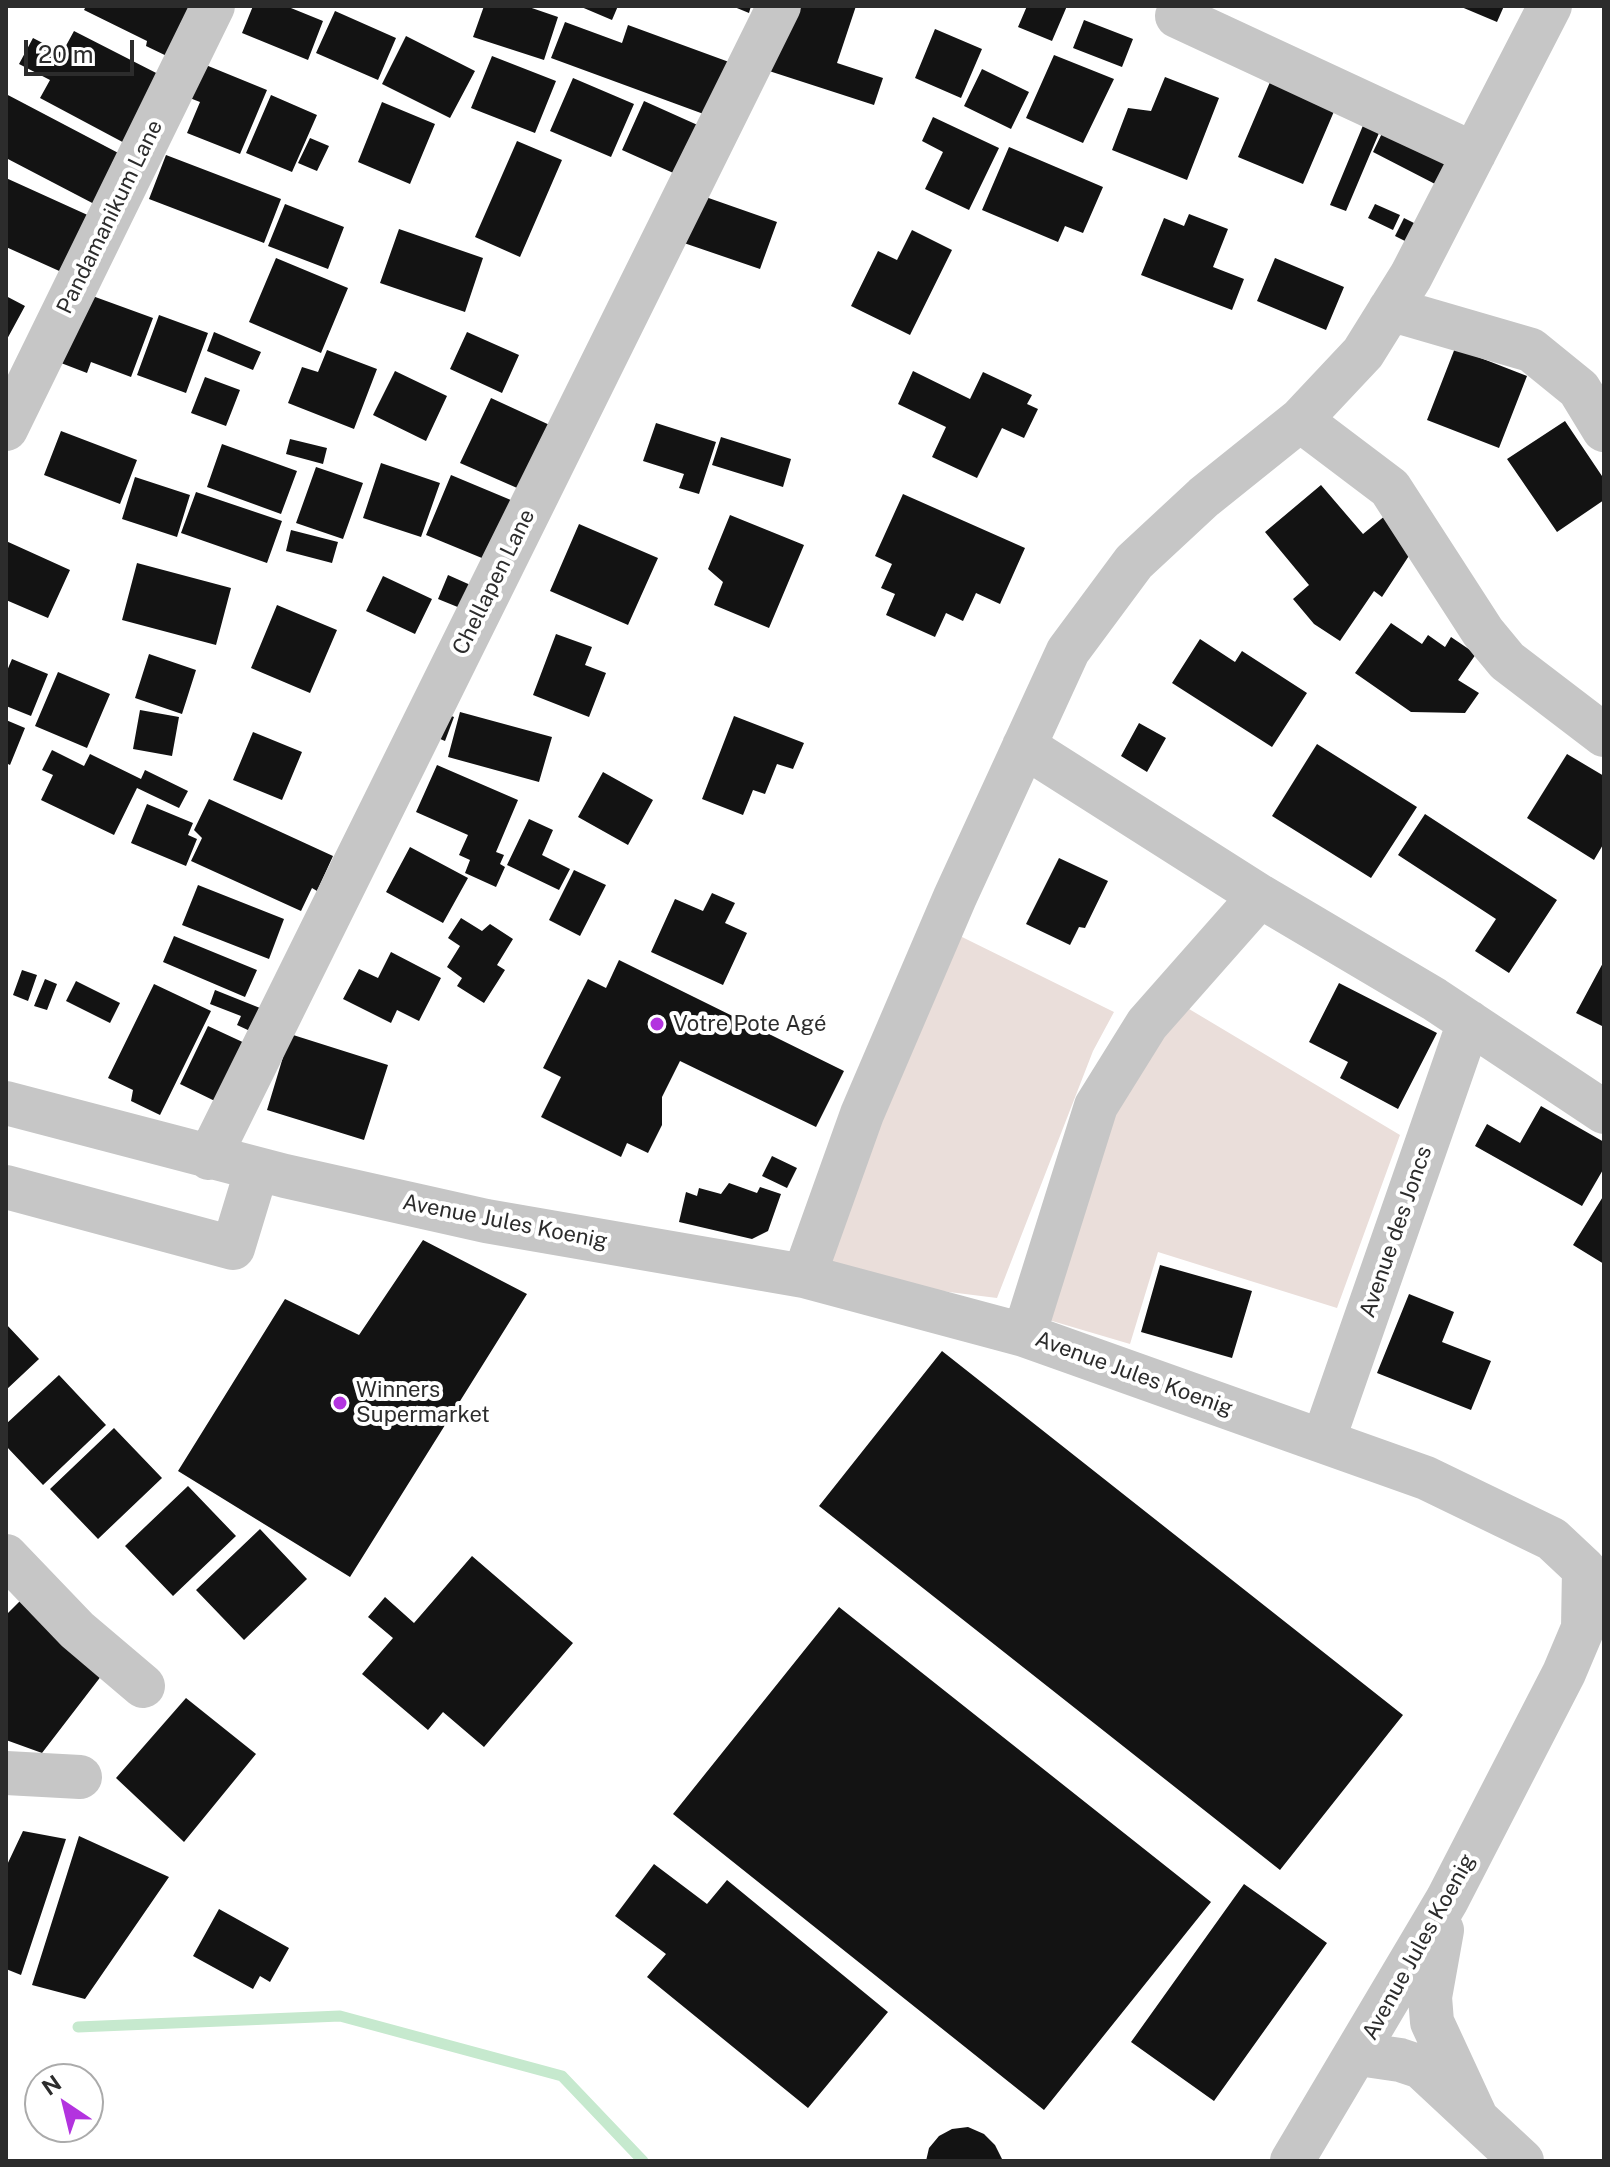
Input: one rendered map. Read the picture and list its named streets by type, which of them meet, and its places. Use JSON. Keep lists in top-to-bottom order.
{
  "streets": {
    "street": [
      "Pandamanikum Lane",
      "Chellapen Lane",
      "Avenue Jules Koenig",
      "Avenue des Joncs"
    ]
  },
  "crossings": [
    ["Chellapen Lane", "Avenue Jules Koenig"],
    ["Avenue Jules Koenig", "Avenue des Joncs"]
  ],
  "places": ["Votre Pote Agé", "Winners Supermarket"],
  "scale_bar": "20 m",
  "north": "top left"
}
